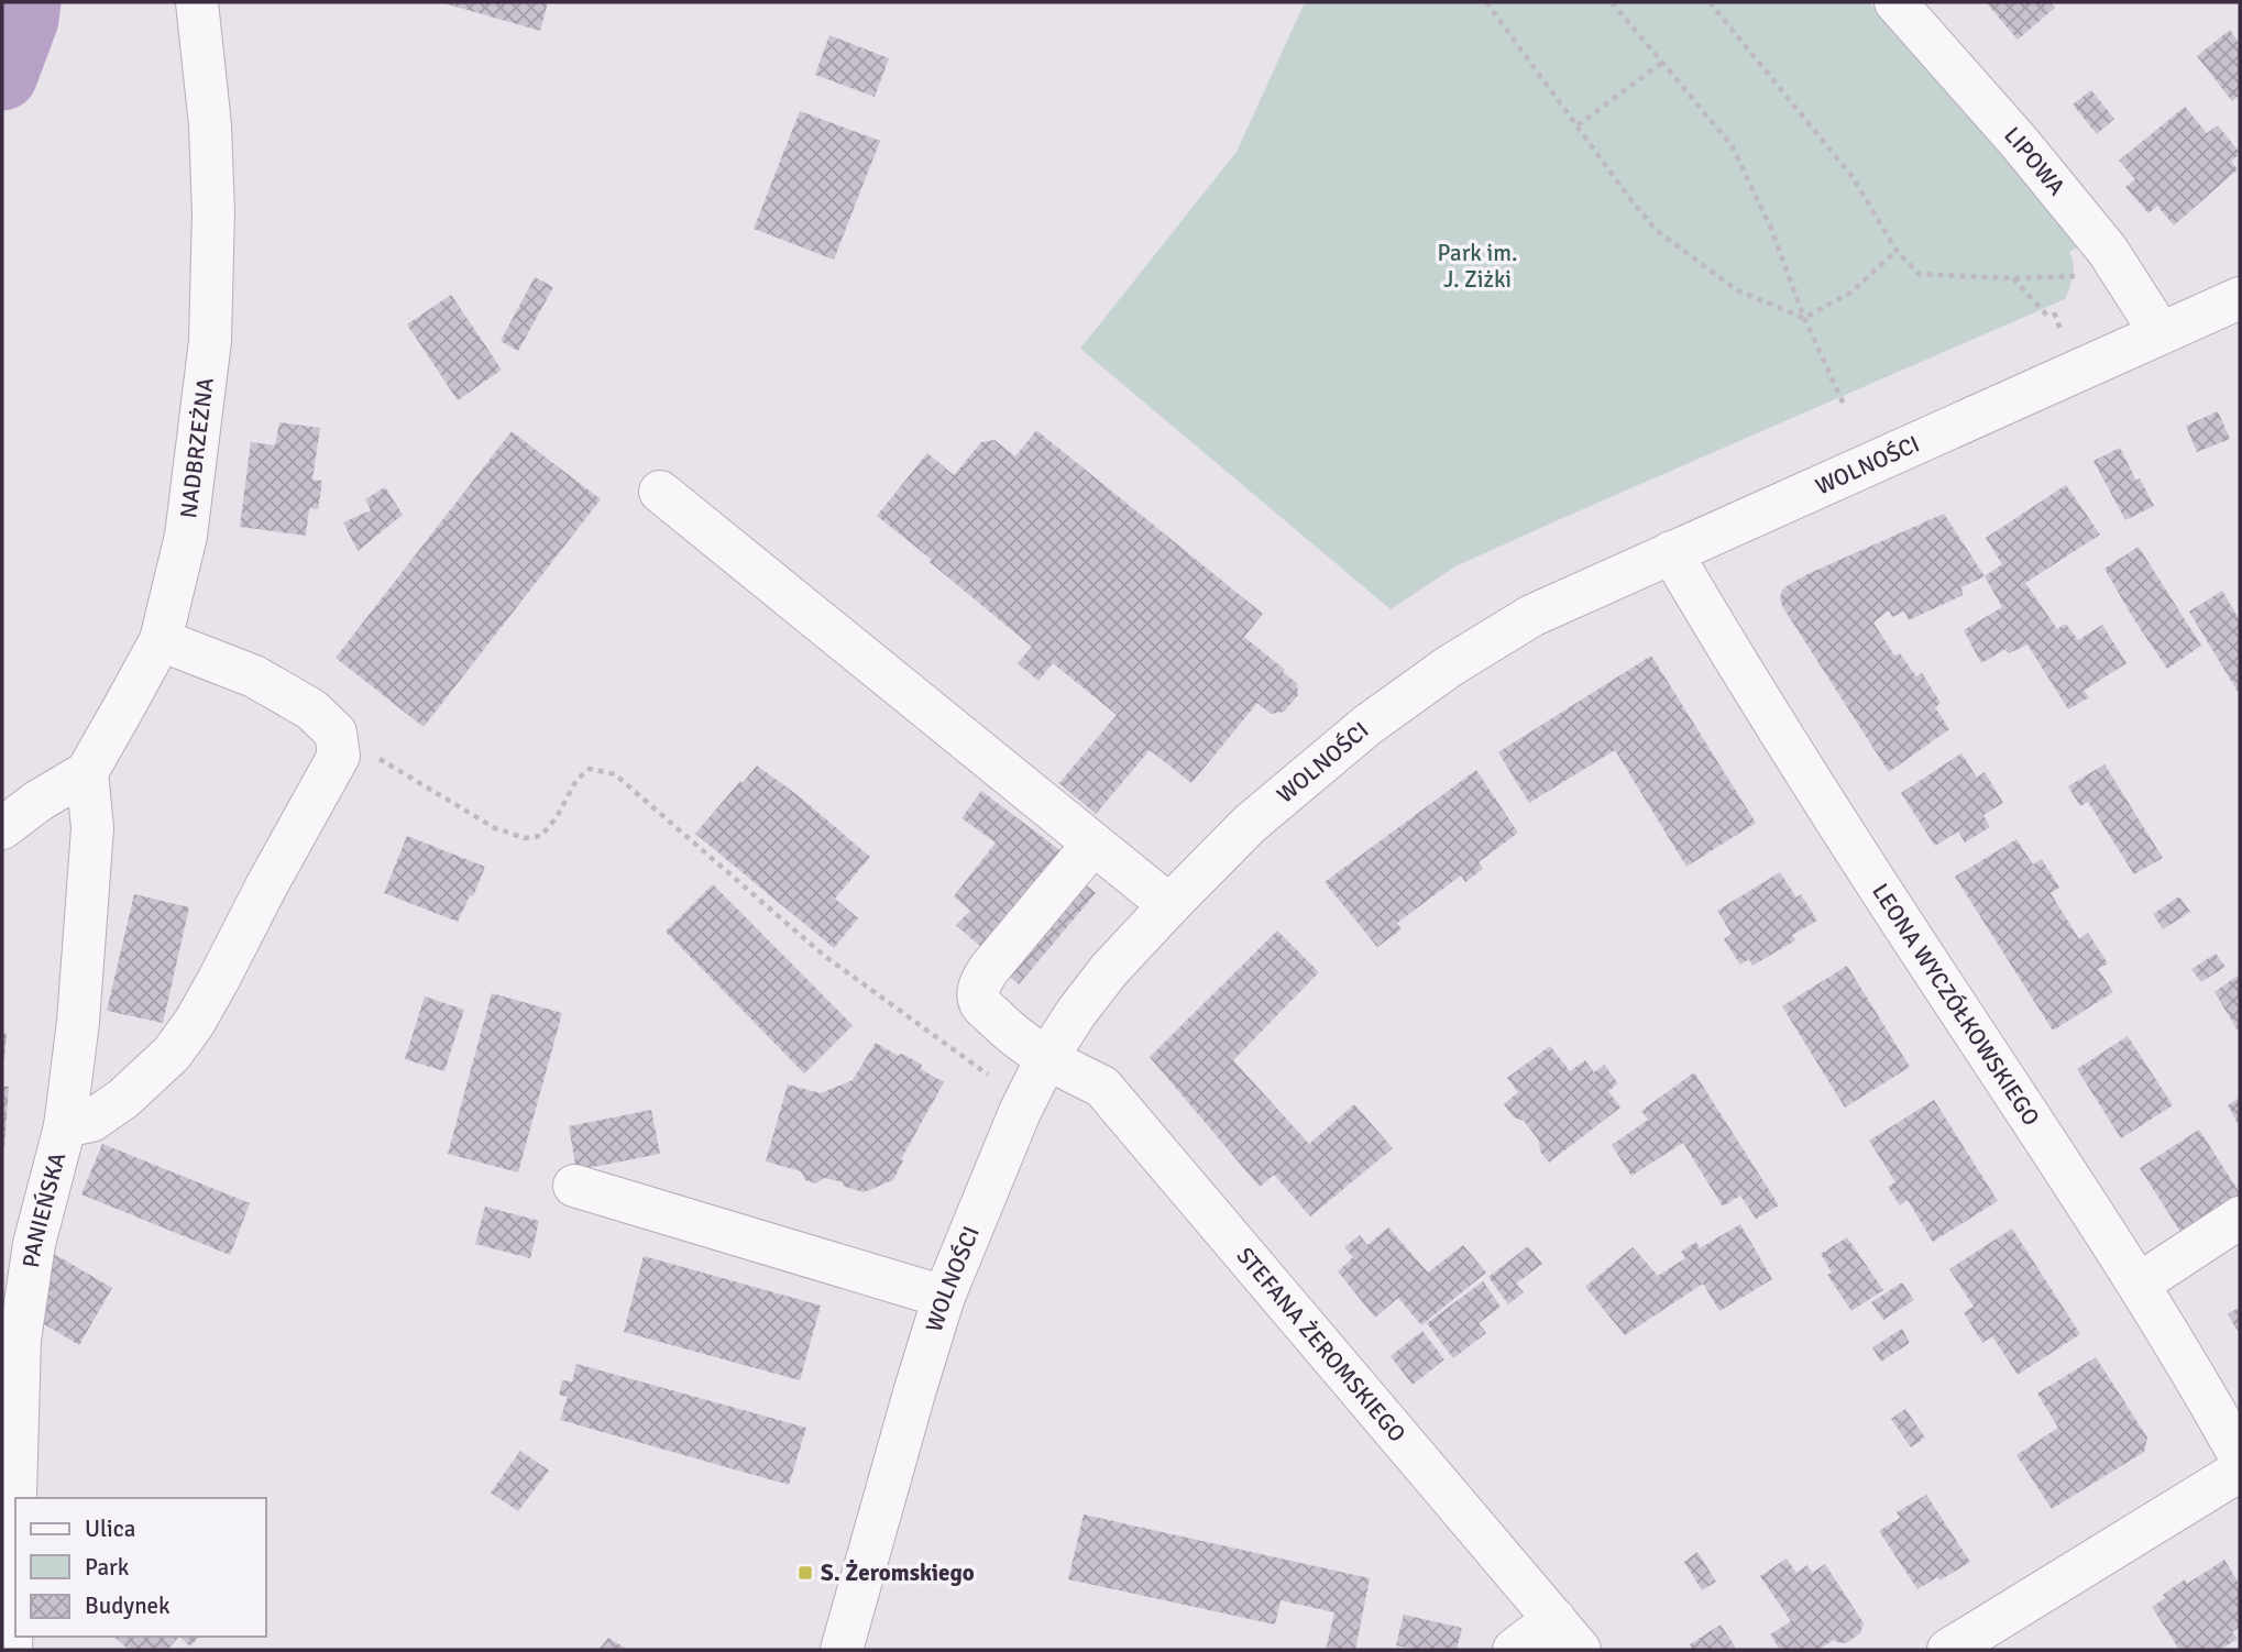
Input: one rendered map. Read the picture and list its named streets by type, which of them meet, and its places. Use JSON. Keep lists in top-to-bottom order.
{
  "streets": {
    "street": [
      "LIPOWA",
      "NADBRZEŻNA",
      "WOLNOŚCI",
      "LEONA WYCZÓŁKOWSKIEGO",
      "PANIEŃSKA",
      "STEFANA ŻEROMSKIEGO"
    ]
  },
  "crossings": [
    ["LIPOWA", "WOLNOŚCI"],
    ["NADBRZEŻNA", "PANIEŃSKA"],
    ["WOLNOŚCI", "LEONA WYCZÓŁKOWSKIEGO"],
    ["WOLNOŚCI", "STEFANA ŻEROMSKIEGO"]
  ],
  "parks": ["Park im. J. Ziżki"],
  "places": {
    "transit": ["S. Żeromskiego"]
  },
  "legend": ["Ulica", "Park", "Budynek"]
}
